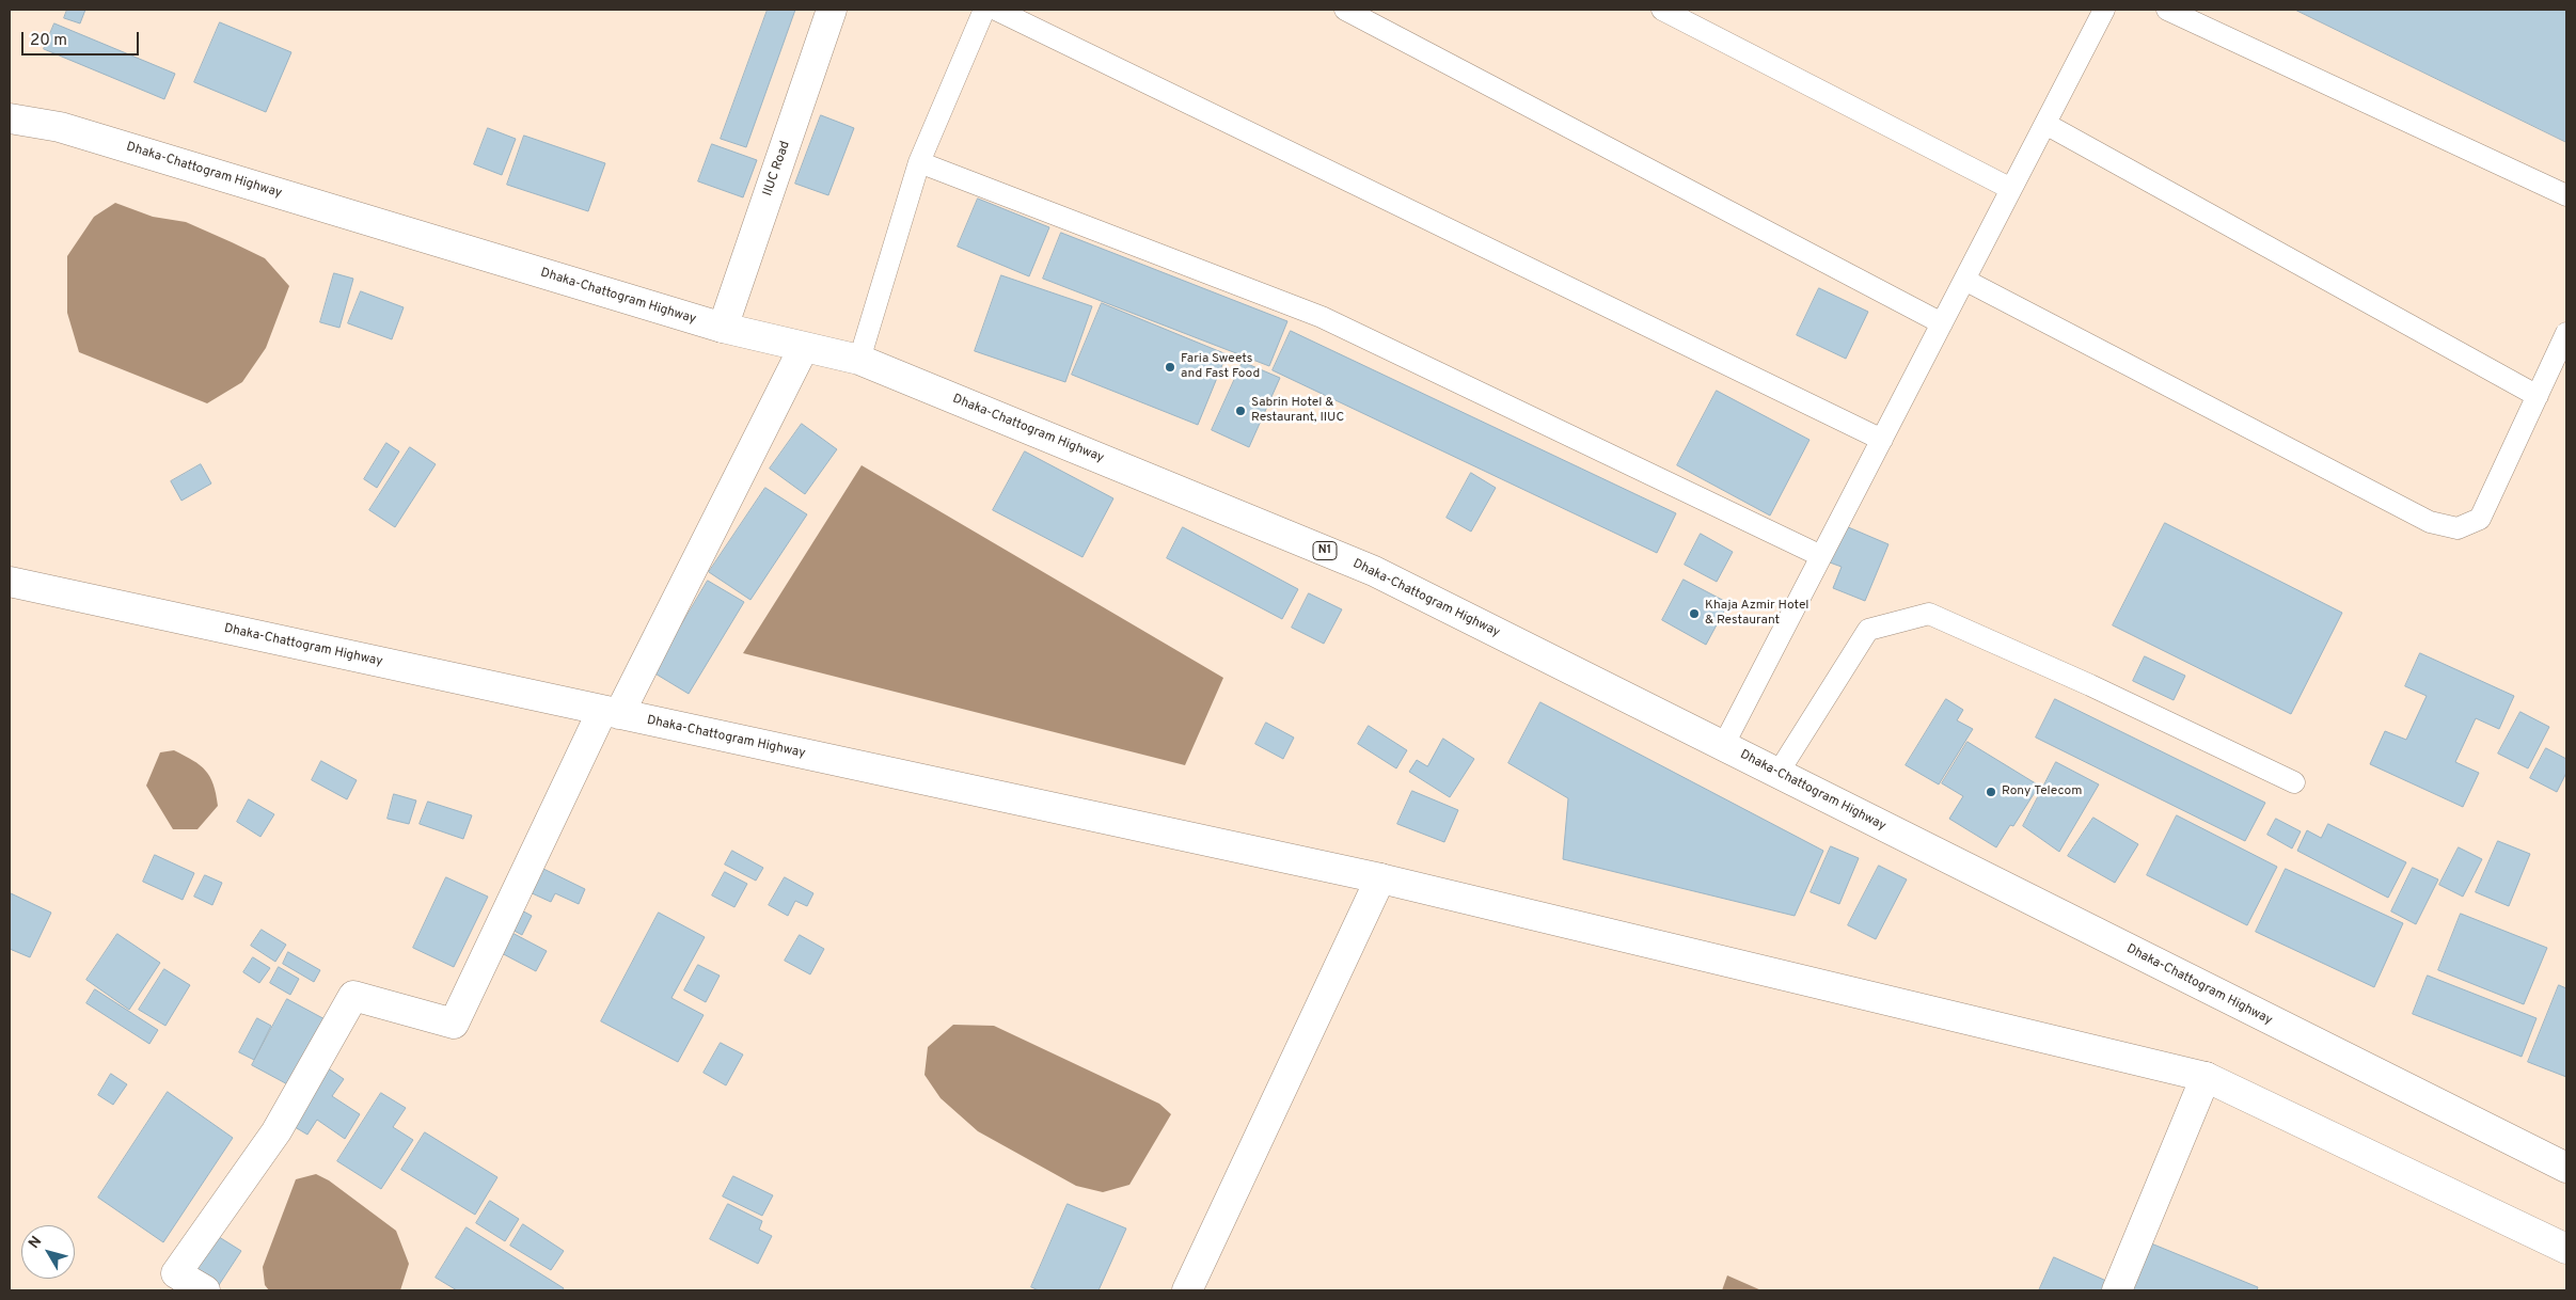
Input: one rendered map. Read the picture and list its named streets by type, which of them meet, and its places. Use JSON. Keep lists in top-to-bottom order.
{
  "streets": {
    "main road": ["IIUC Road", "Dhaka-Chattogram Highway", "N1"]
  },
  "crossings": [
    ["IIUC Road", "Dhaka-Chattogram Highway"]
  ],
  "places": [
    "Faria Sweets and Fast Food",
    "Sabrin Hotel & Restaurant, IIUC",
    "Khaja Azmir Hotel & Restaurant",
    "Rony Telecom"
  ],
  "scale_bar": "20 m",
  "north": "top left"
}
